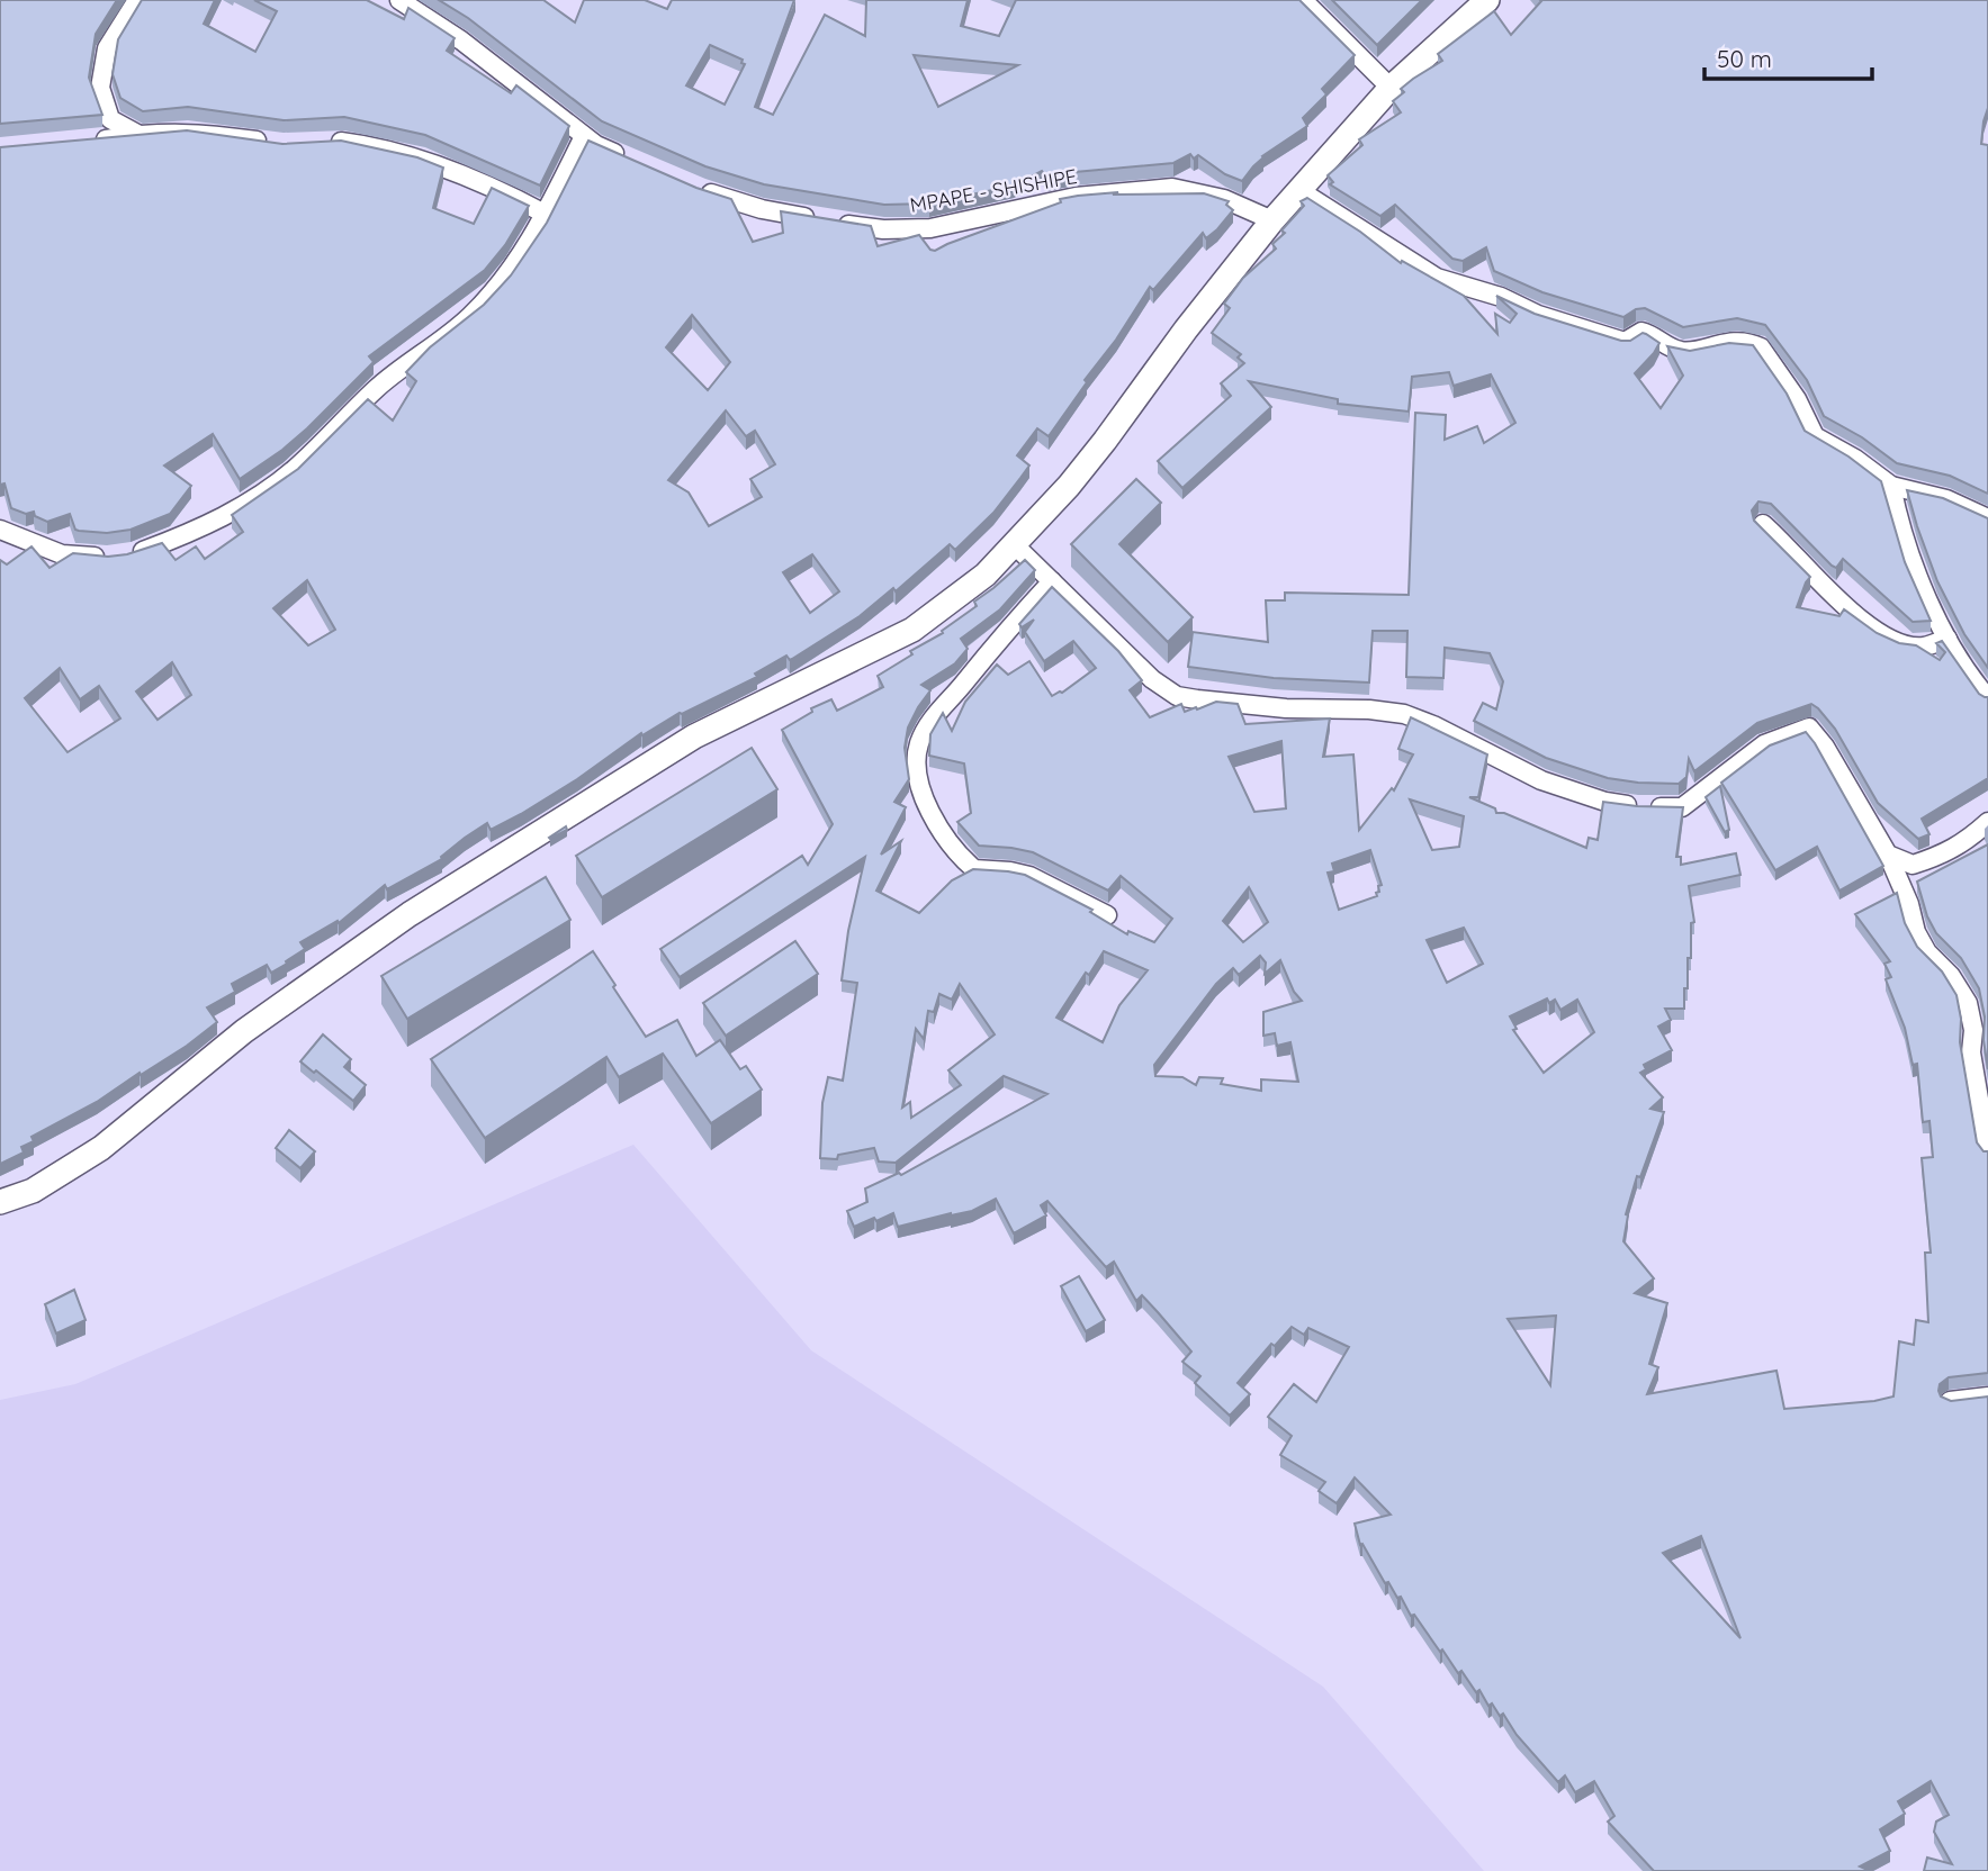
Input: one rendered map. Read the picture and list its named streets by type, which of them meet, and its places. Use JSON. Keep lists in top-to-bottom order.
{
  "streets": {
    "street": ["MPAPE - SHISHIPE"]
  },
  "scale_bar": "50 m"
}
